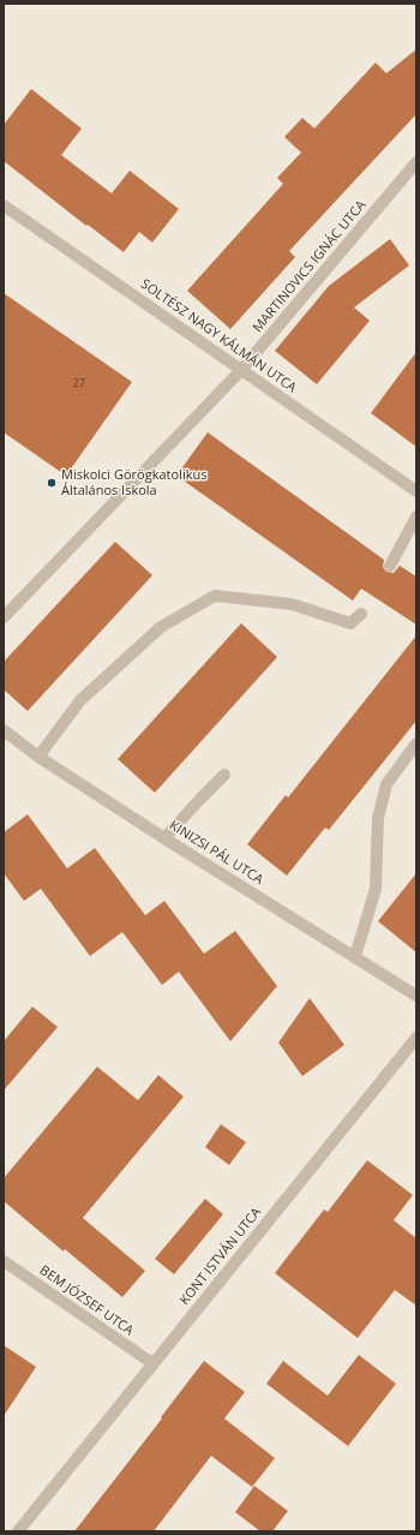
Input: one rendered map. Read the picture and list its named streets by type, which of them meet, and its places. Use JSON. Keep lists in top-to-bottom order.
{
  "streets": {
    "street": [
      "MARTINOVICS IGNÁC UTCA",
      "SOLTÉSZ NAGY KÁLMÁN UTCA",
      "KINIZSI PÁL UTCA",
      "KONT ISTVÁN UTCA",
      "BEM JÓZSEF UTCA"
    ]
  },
  "crossings": [
    ["MARTINOVICS IGNÁC UTCA", "SOLTÉSZ NAGY KÁLMÁN UTCA"],
    ["KONT ISTVÁN UTCA", "BEM JÓZSEF UTCA"]
  ],
  "places": ["Miskolci Görögkatolikus Általános Iskola"],
  "house_numbers": ["27"]
}
